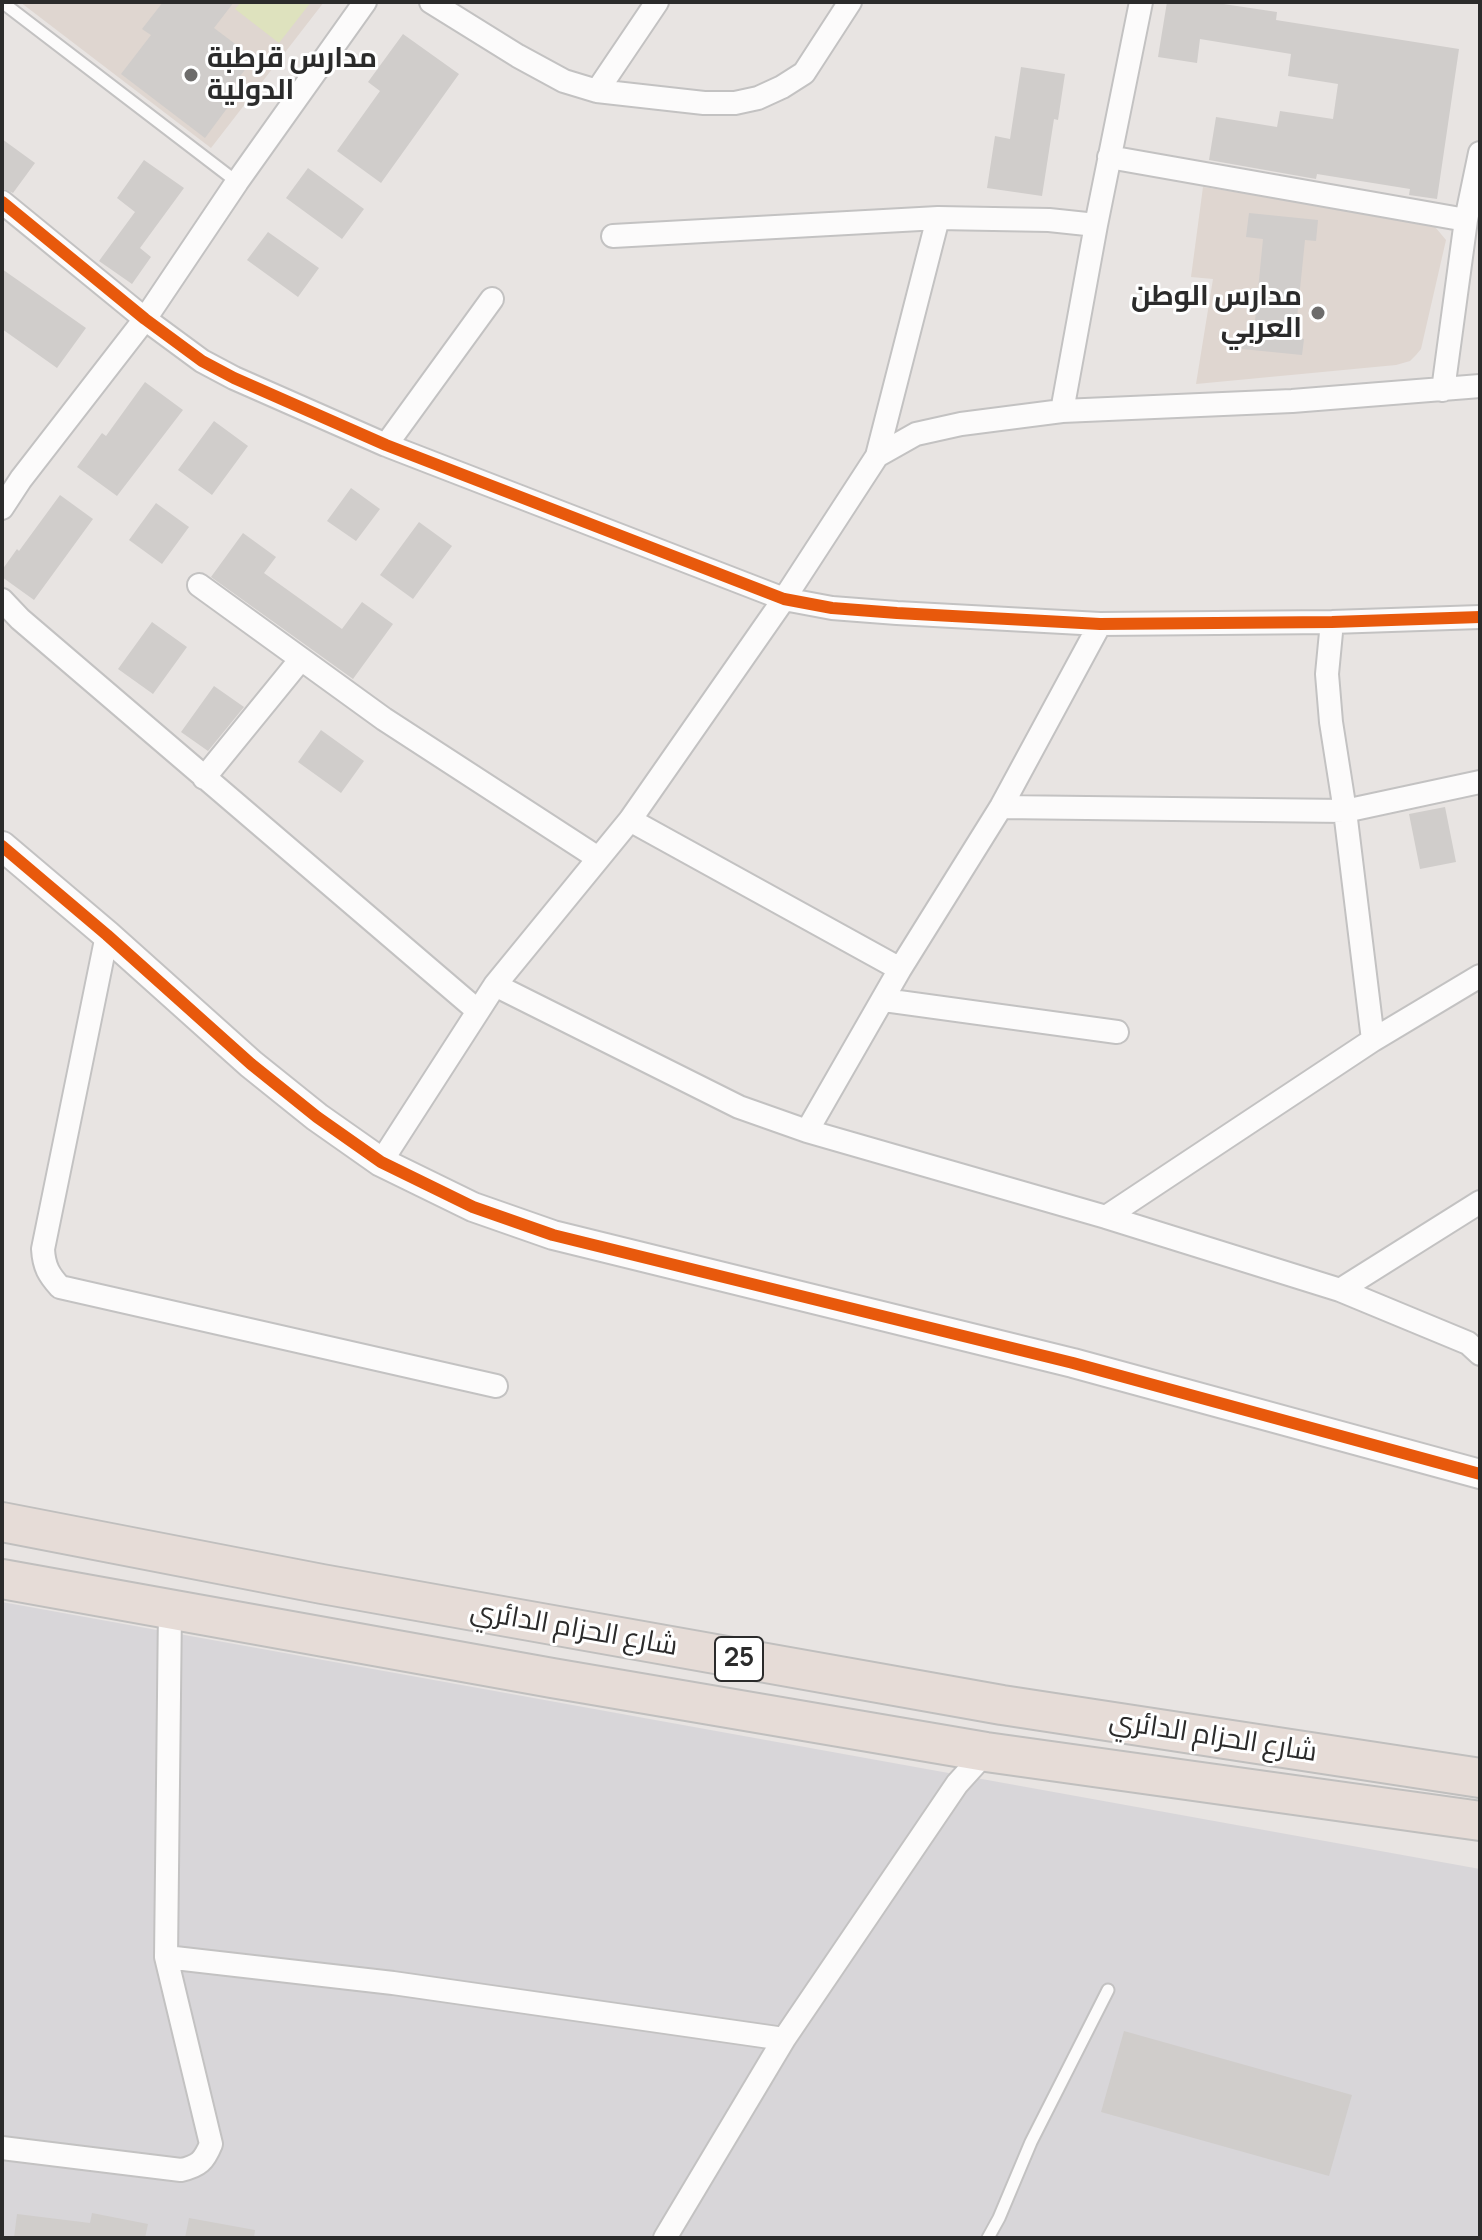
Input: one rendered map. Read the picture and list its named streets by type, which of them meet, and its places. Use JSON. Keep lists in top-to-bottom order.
{
  "streets": {
    "highway": ["شارع الحزام الدائري", "25"]
  },
  "places": ["مدارس قرطبة الدولية", "مدارس الوطن العربي"]
}
